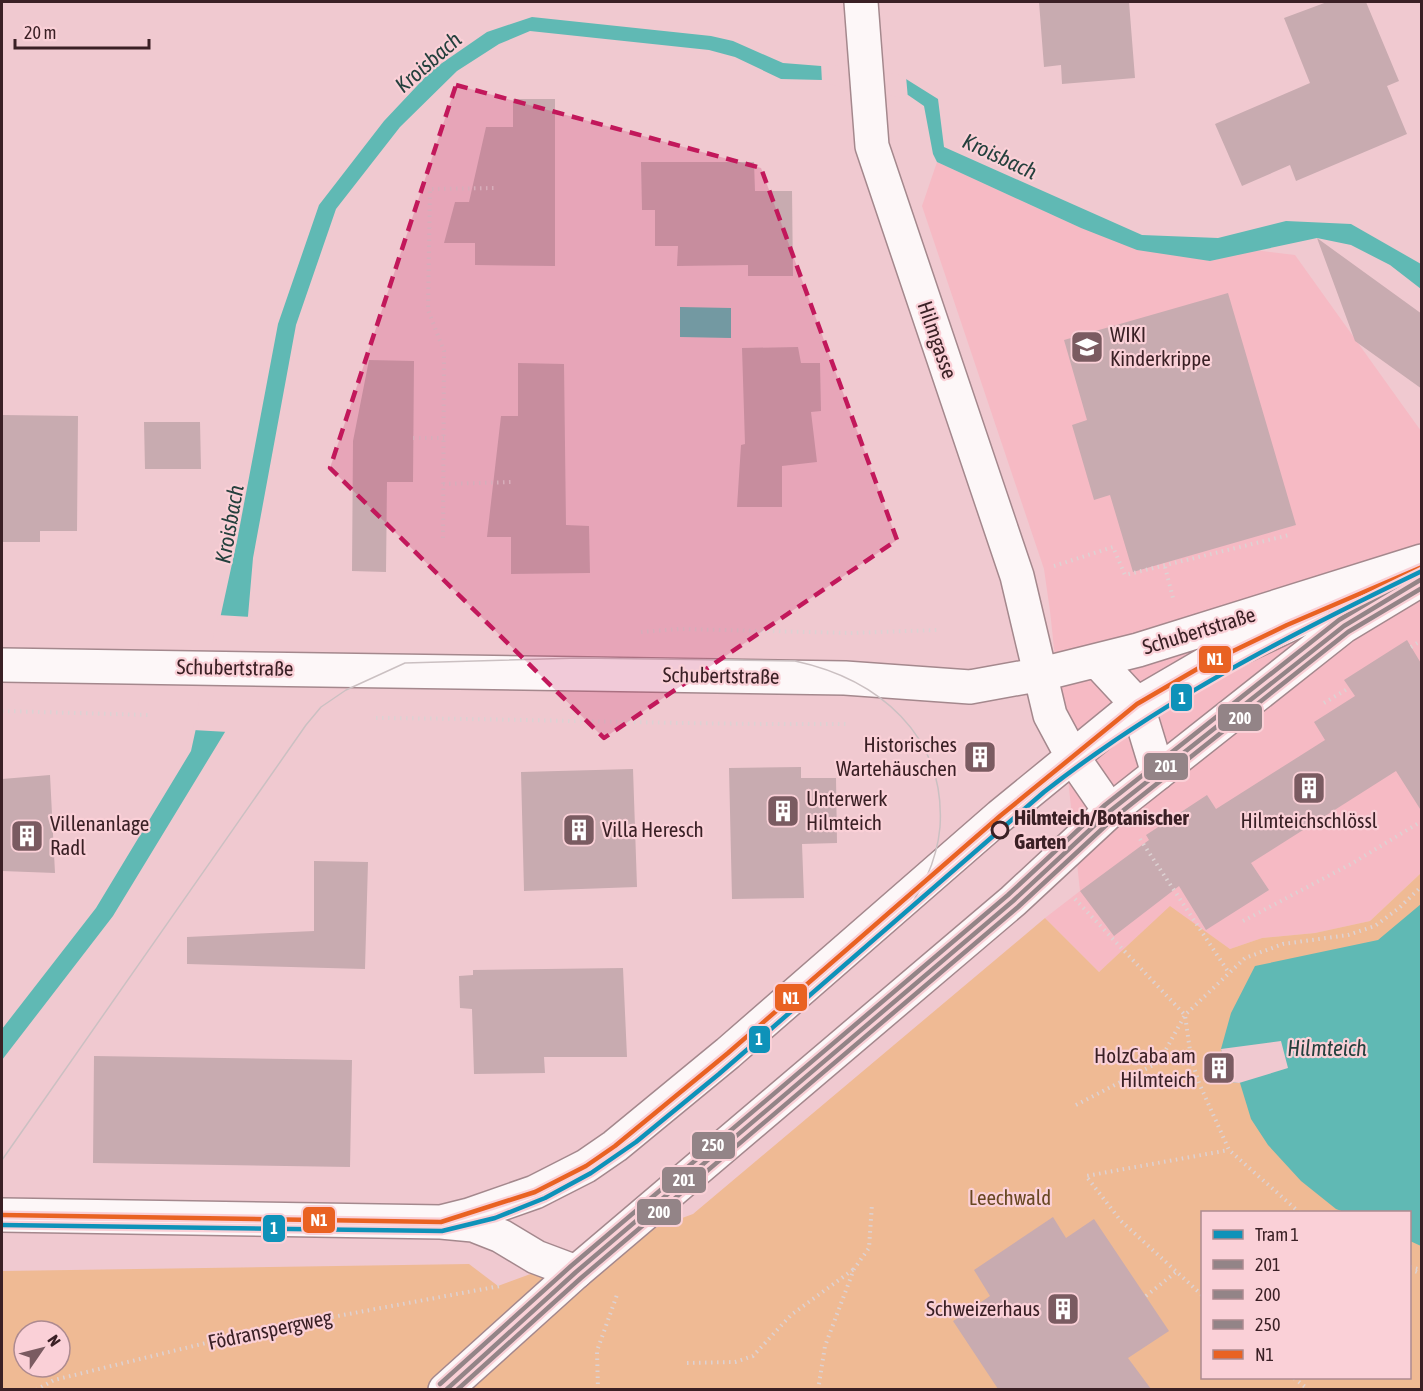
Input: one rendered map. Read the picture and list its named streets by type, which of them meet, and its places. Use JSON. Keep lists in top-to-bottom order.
{
  "streets": {
    "street": ["Hilmgasse", "Schubertstraße"],
    "path": ["Födranspergweg"]
  },
  "crossings": [
    ["Hilmgasse", "Schubertstraße"]
  ],
  "water": ["Kroisbach", "Hilmteich"],
  "parks": ["Leechwald"],
  "places": {
    "school or university": ["WIKI Kinderkrippe"],
    "building": [
      "Historisches Wartehäuschen",
      "Hilmteichschlössl",
      "Unterwerk Hilmteich",
      "Villa Heresch",
      "Villenanlage Radl",
      "HolzCaba am Hilmteich",
      "Schweizerhaus"
    ],
    "other": ["Hilmteich/Botanischer Garten"]
  },
  "lines": [
    "transit line N1",
    "tram line 1",
    "transit line 250",
    "transit line 201",
    "transit line 200"
  ],
  "legend": [
    "Tram 1",
    "201",
    "200",
    "250",
    "N1"
  ],
  "scale_bar": "20 m",
  "north": "top right"
}
